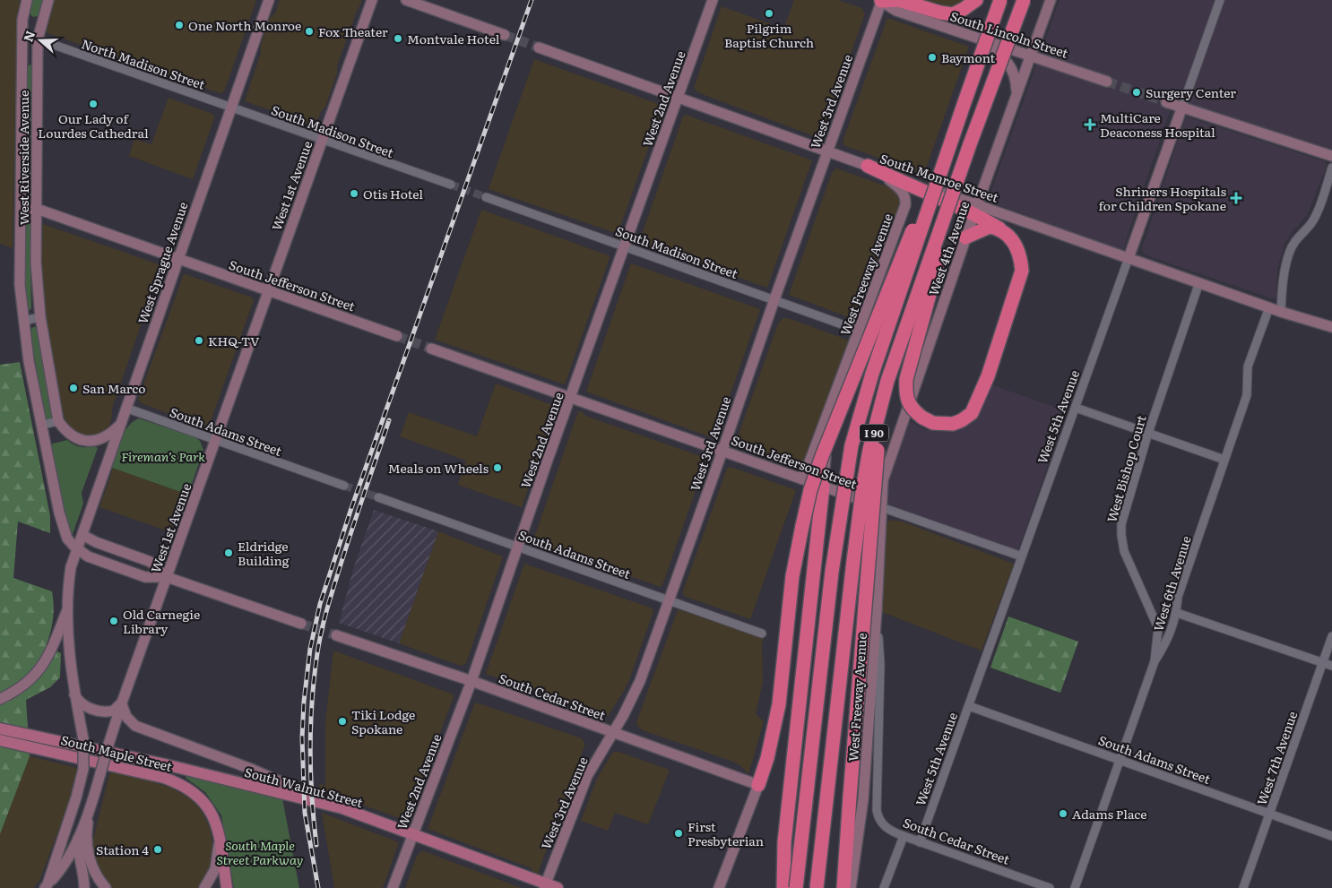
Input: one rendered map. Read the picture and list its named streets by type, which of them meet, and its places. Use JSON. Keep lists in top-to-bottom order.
{
  "streets": {
    "highway": ["I 90"],
    "main road": [
      "South Lincoln Street",
      "West 2nd Avenue",
      "West 3rd Avenue",
      "West Riverside Avenue",
      "South Monroe Street",
      "West 1st Avenue",
      "West 4th Avenue",
      "West Sprague Avenue",
      "West Freeway Avenue",
      "South Jefferson Street",
      "West 5th Avenue",
      "South Cedar Street",
      "South Maple Street",
      "South Walnut Street"
    ],
    "street": [
      "North Madison Street",
      "South Madison Street",
      "South Adams Street",
      "West Bishop Court",
      "West 6th Avenue",
      "West 7th Avenue"
    ]
  },
  "crossings": [
    ["South Lincoln Street", "West 3rd Avenue"],
    ["South Lincoln Street", "West 4th Avenue"],
    ["North Madison Street", "South Madison Street"],
    ["North Madison Street", "West Riverside Avenue"],
    ["North Madison Street", "West Sprague Avenue"],
    ["West 2nd Avenue", "South Madison Street"],
    ["West 2nd Avenue", "South Monroe Street"],
    ["West 2nd Avenue", "South Jefferson Street"],
    ["West 2nd Avenue", "South Adams Street"],
    ["West 2nd Avenue", "South Cedar Street"],
    ["West 2nd Avenue", "South Walnut Street"],
    ["West 3rd Avenue", "South Madison Street"],
    ["West 3rd Avenue", "South Monroe Street"],
    ["West 3rd Avenue", "South Jefferson Street"],
    ["West 3rd Avenue", "South Adams Street"],
    ["West 3rd Avenue", "South Cedar Street"],
    ["West 3rd Avenue", "South Walnut Street"],
    ["South Madison Street", "West 1st Avenue"],
    ["South Madison Street", "West Sprague Avenue"],
    ["South Madison Street", "West Freeway Avenue"],
    ["West Riverside Avenue", "South Jefferson Street"],
    ["South Monroe Street", "West 4th Avenue"],
    ["South Monroe Street", "West Freeway Avenue"],
    ["South Monroe Street", "West 5th Avenue"],
    ["South Monroe Street", "West Bishop Court"],
    ["South Monroe Street", "West 6th Avenue"],
    ["West 1st Avenue", "South Jefferson Street"],
    ["West 1st Avenue", "South Adams Street"],
    ["West 4th Avenue", "West Freeway Avenue"],
    ["West 4th Avenue", "South Jefferson Street"],
    ["West Sprague Avenue", "South Jefferson Street"],
    ["West Sprague Avenue", "South Adams Street"],
    ["West Freeway Avenue", "South Jefferson Street"],
    ["West Freeway Avenue", "South Cedar Street"],
    ["South Jefferson Street", "West 5th Avenue"],
    ["West 5th Avenue", "South Adams Street"],
    ["West 5th Avenue", "South Cedar Street"],
    ["South Adams Street", "West 6th Avenue"],
    ["South Adams Street", "West 7th Avenue"],
    ["West Bishop Court", "West 6th Avenue"],
    ["South Maple Street", "South Walnut Street"]
  ],
  "parks": ["Fireman’s Park", "South Maple Street Parkway"],
  "places": {
    "other": [
      "Pilgrim Baptist Church",
      "One North Monroe",
      "Fox Theater",
      "Montvale Hotel",
      "Baymont",
      "Surgery Center",
      "Our Lady of Lourdes Cathedral",
      "Otis Hotel",
      "KHQ-TV",
      "San Marco",
      "Meals on Wheels",
      "Eldridge Building",
      "Old Carnegie Library",
      "Tiki Lodge Spokane",
      "Adams Place",
      "First Presbyterian",
      "Station 4"
    ],
    "health": ["MultiCare Deaconess Hospital", "Shriners Hospitals for Children Spokane"]
  },
  "north": "left"
}
